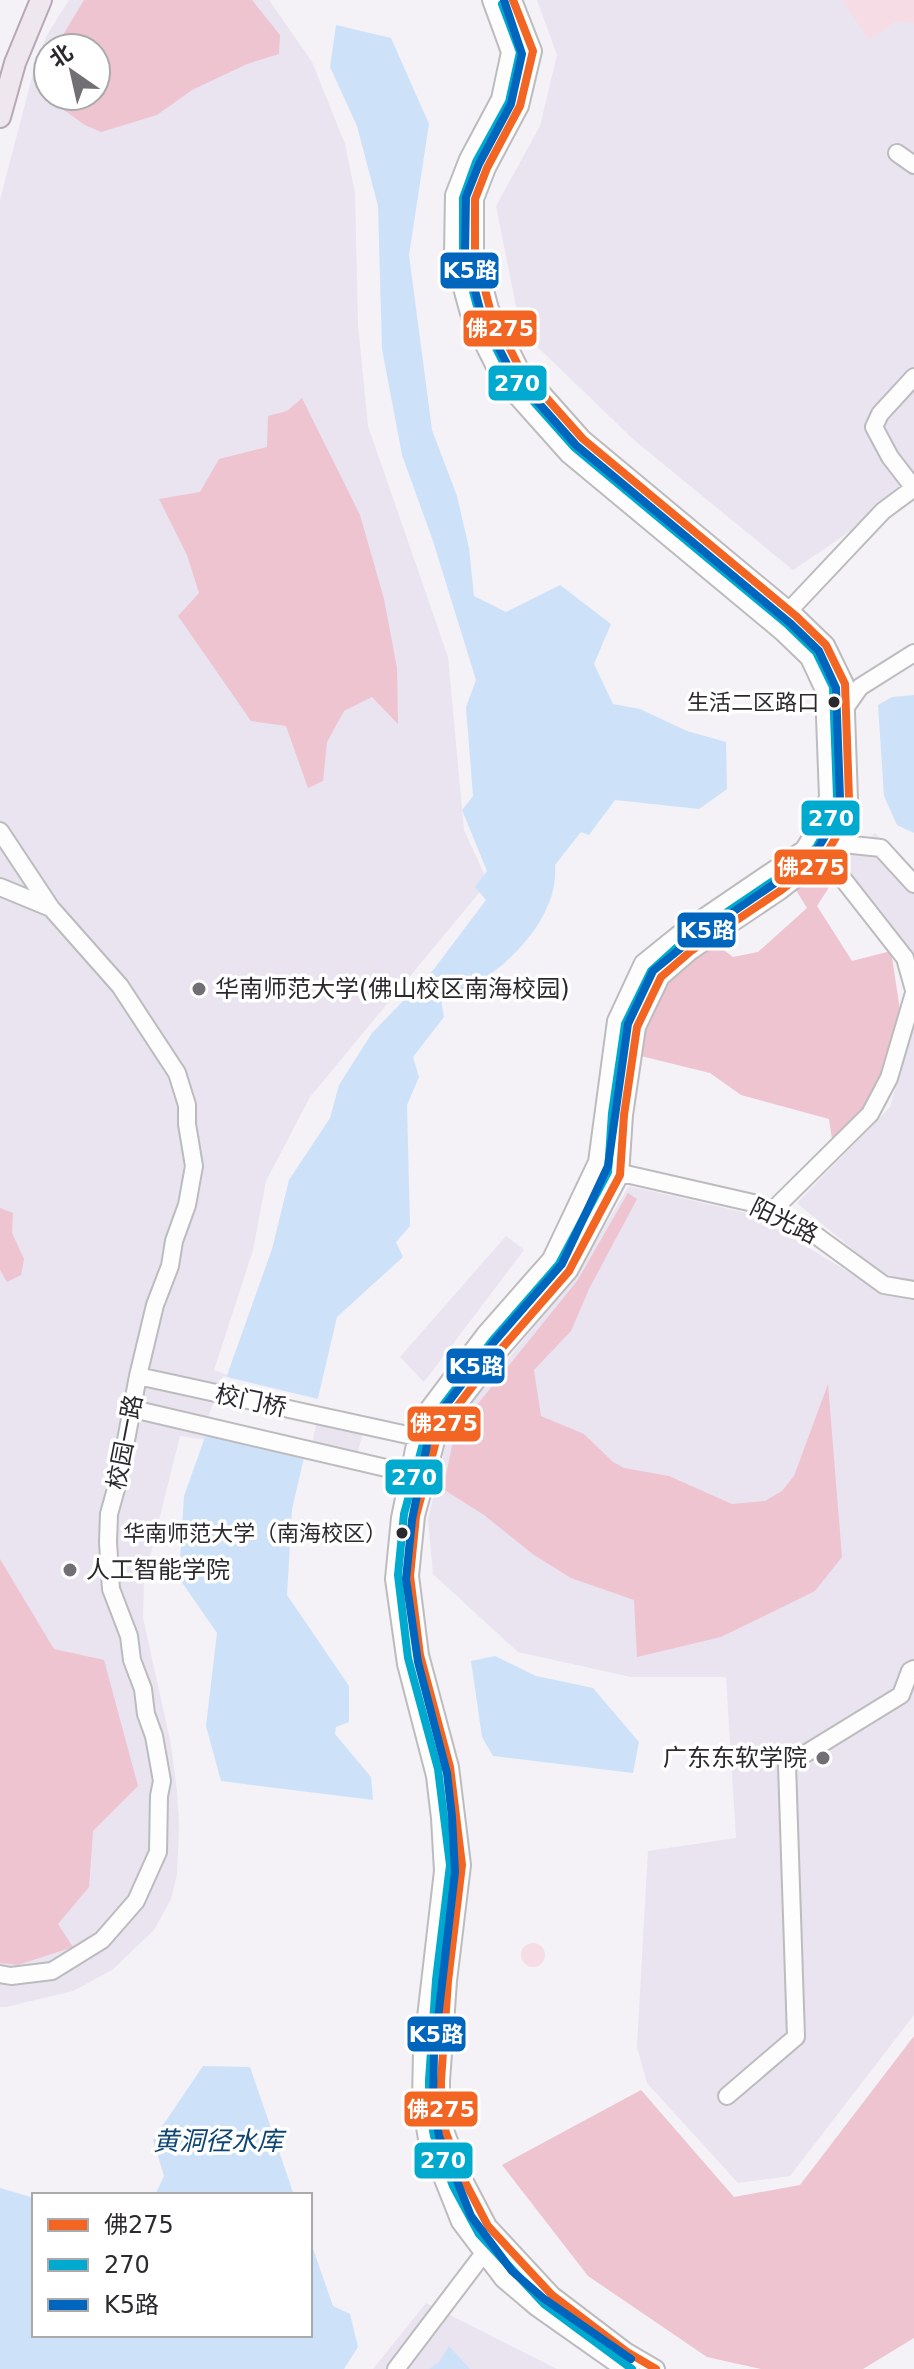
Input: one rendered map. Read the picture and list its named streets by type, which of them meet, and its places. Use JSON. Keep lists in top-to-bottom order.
{
  "streets": {
    "street": ["阳光路", "校门桥", "校园一路"]
  },
  "crossings": [
    ["校门桥", "校园一路"]
  ],
  "water": ["黄洞径水库"],
  "places": [
    "生活二区路口",
    "华南师范大学(佛山校区南海校园)",
    "华南师范大学（南海校区）",
    "人工智能学院",
    "广东东软学院"
  ],
  "lines": ["transit line 佛275", "transit line K5路", "transit line 270"],
  "legend": ["佛275", "270", "K5路"],
  "north": "top left"
}
